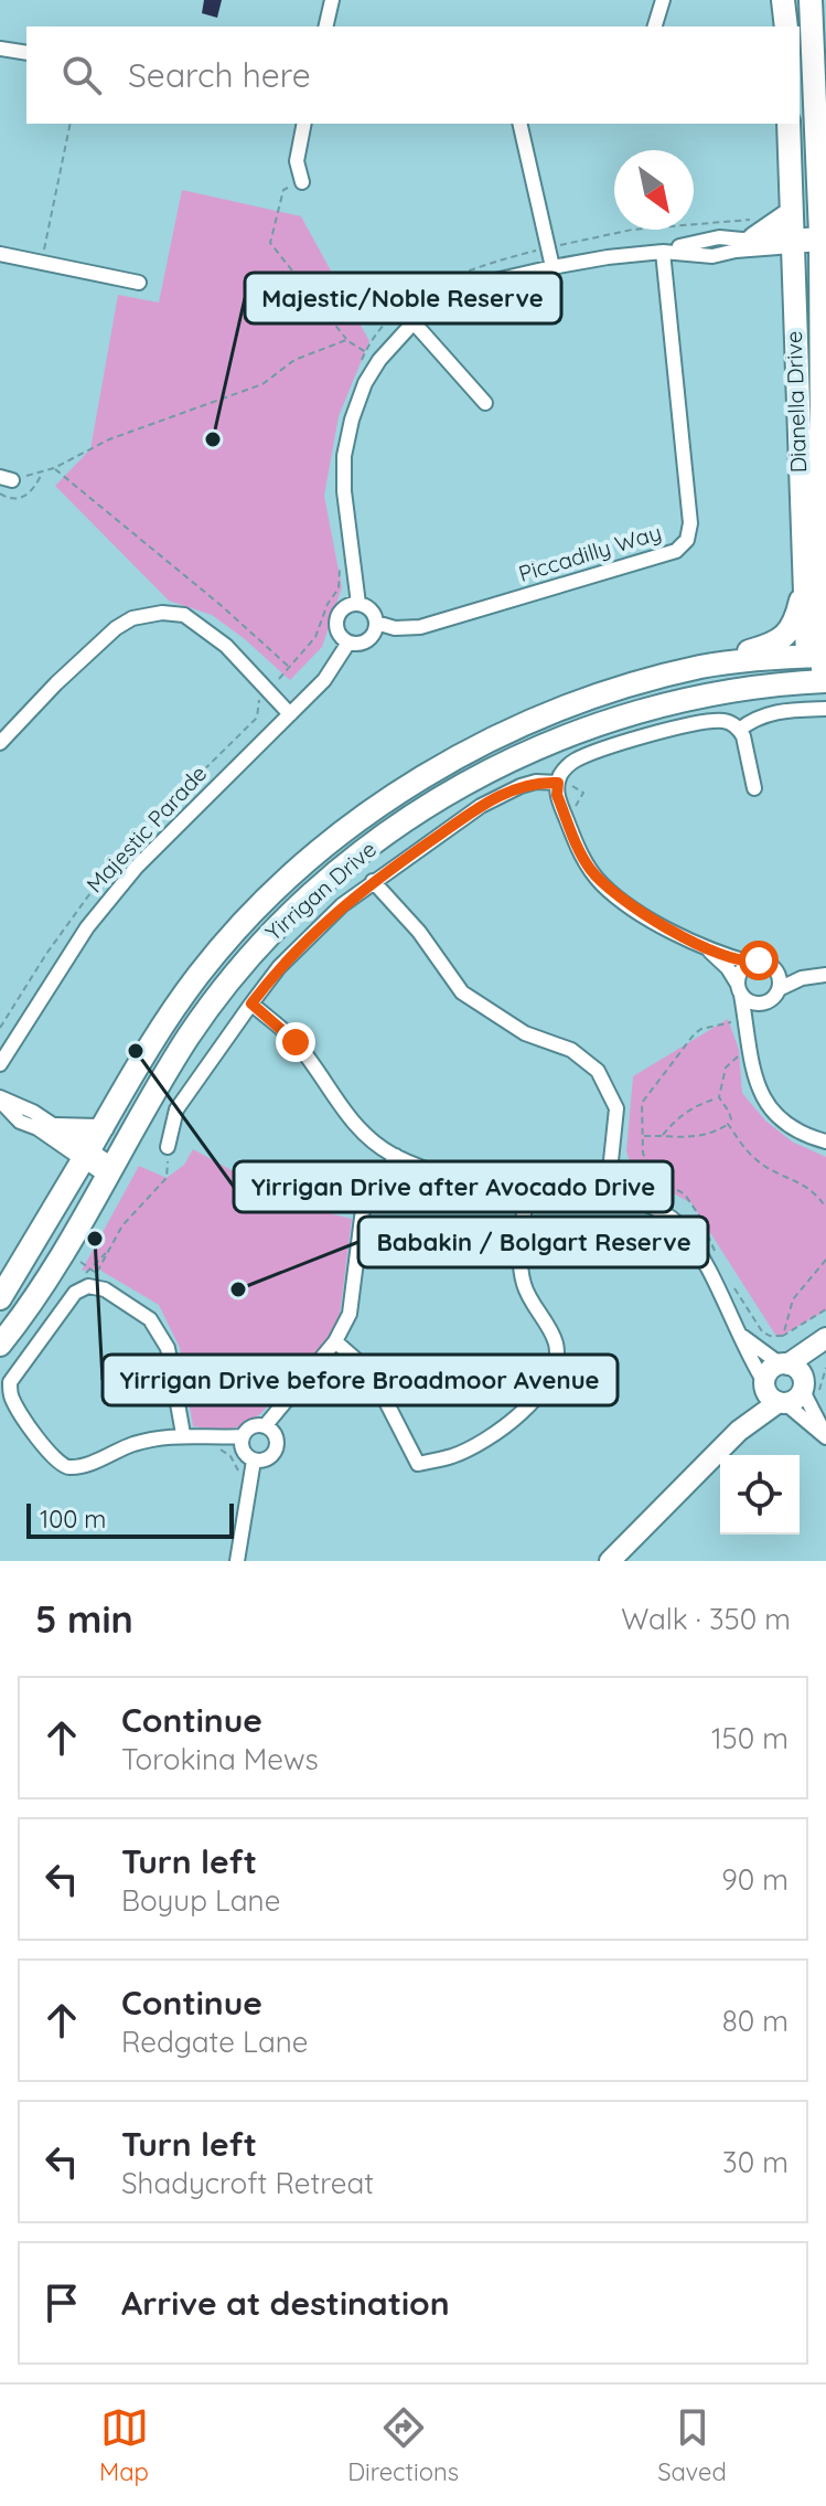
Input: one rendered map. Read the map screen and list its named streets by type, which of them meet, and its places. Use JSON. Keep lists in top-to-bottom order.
{
  "streets": {
    "main road": ["Dianella Drive", "Yirrigan Drive"],
    "street": ["Piccadilly Way", "Majestic Parade"]
  },
  "crossings": [
    ["Dianella Drive", "Yirrigan Drive"],
    ["Piccadilly Way", "Majestic Parade"]
  ],
  "places": [
    "Majestic/Noble Reserve",
    "Yirrigan Drive after Avocado Drive",
    "Yirrigan Drive before Broadmoor Avenue",
    "Babakin / Bolgart Reserve"
  ],
  "scale_bar": "100 m",
  "north": "bottom right",
  "page": {
    "search": "Search here",
    "scale": "100 m",
    "heading": ["5 min", "Walk · 350 m"],
    "list": [
      ["Continue", "Torokina Mews", "150 m"],
      ["Turn left", "Boyup Lane", "90 m"],
      ["Continue", "Redgate Lane", "80 m"],
      ["Turn left", "Shadycroft Retreat", "30 m"],
      "Arrive at destination"
    ],
    "nav": ["Map", "Directions", "Saved"]
  }
}
